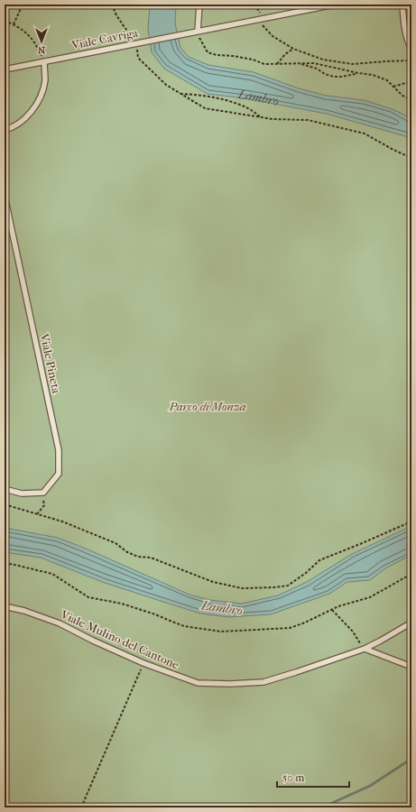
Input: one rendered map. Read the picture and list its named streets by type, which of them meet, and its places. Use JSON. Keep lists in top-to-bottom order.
{
  "streets": {
    "lane": ["Viale Cavriga", "Viale Pineta", "Viale Mulino del Cantone"]
  },
  "water": ["Lambro"],
  "parks": ["Parco di Monza"],
  "scale_bar": "50 m",
  "north": "bottom"
}
